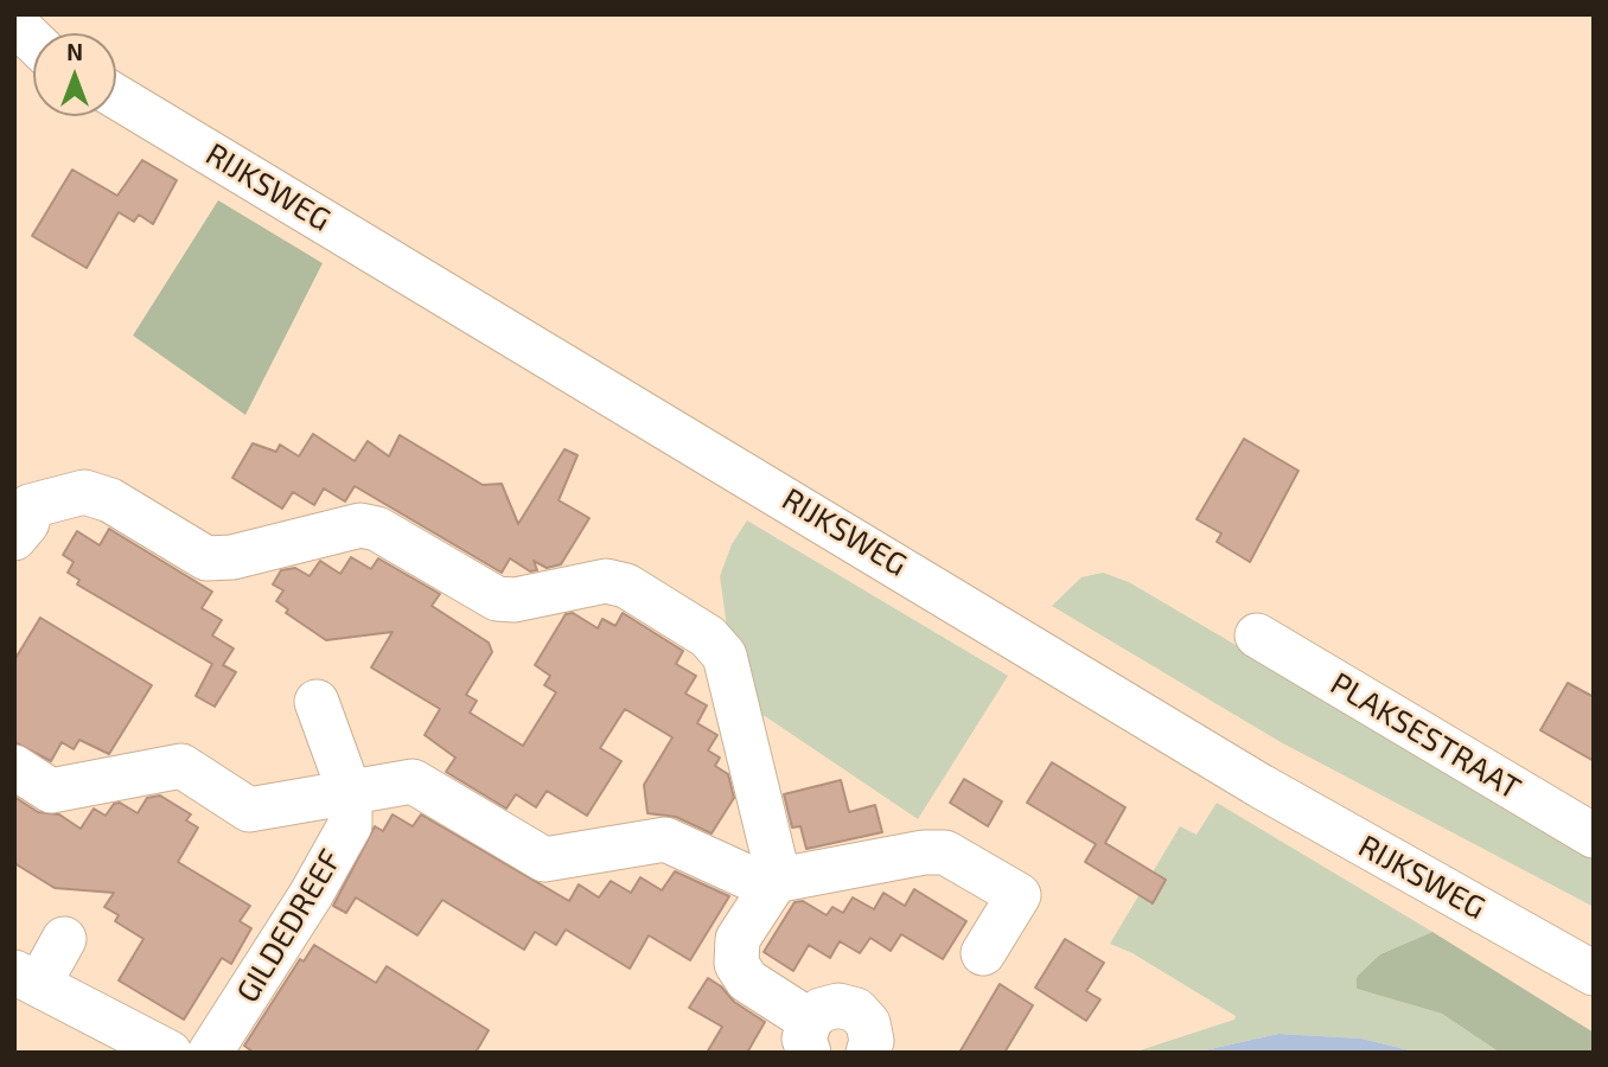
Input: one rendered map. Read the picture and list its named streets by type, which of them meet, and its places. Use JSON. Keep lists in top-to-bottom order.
{
  "streets": {
    "street": ["RIJKSWEG", "PLAKSESTRAAT", "GILDEDREEF"]
  },
  "north": "top"
}
